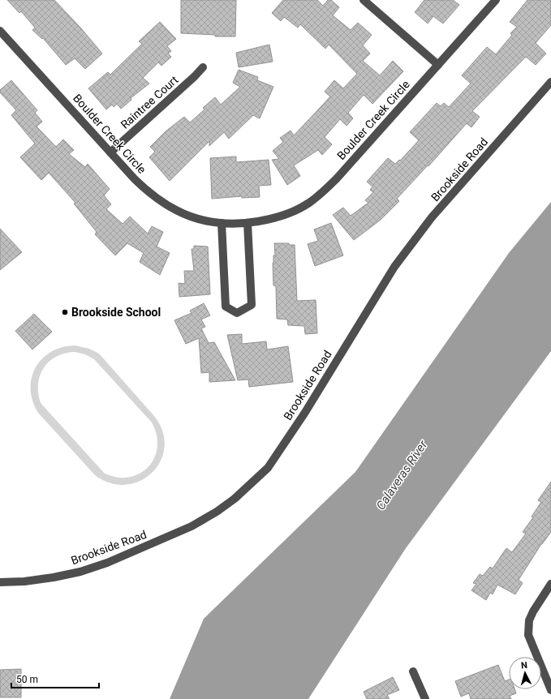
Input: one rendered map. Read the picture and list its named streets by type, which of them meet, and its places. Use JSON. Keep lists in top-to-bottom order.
{
  "streets": {
    "street": ["Raintree Court", "Boulder Creek Circle", "Brookside Road"]
  },
  "crossings": [
    ["Raintree Court", "Boulder Creek Circle"]
  ],
  "water": ["Calaveras River"],
  "places": ["Brookside School"],
  "scale_bar": "50 m",
  "north": "top"
}
